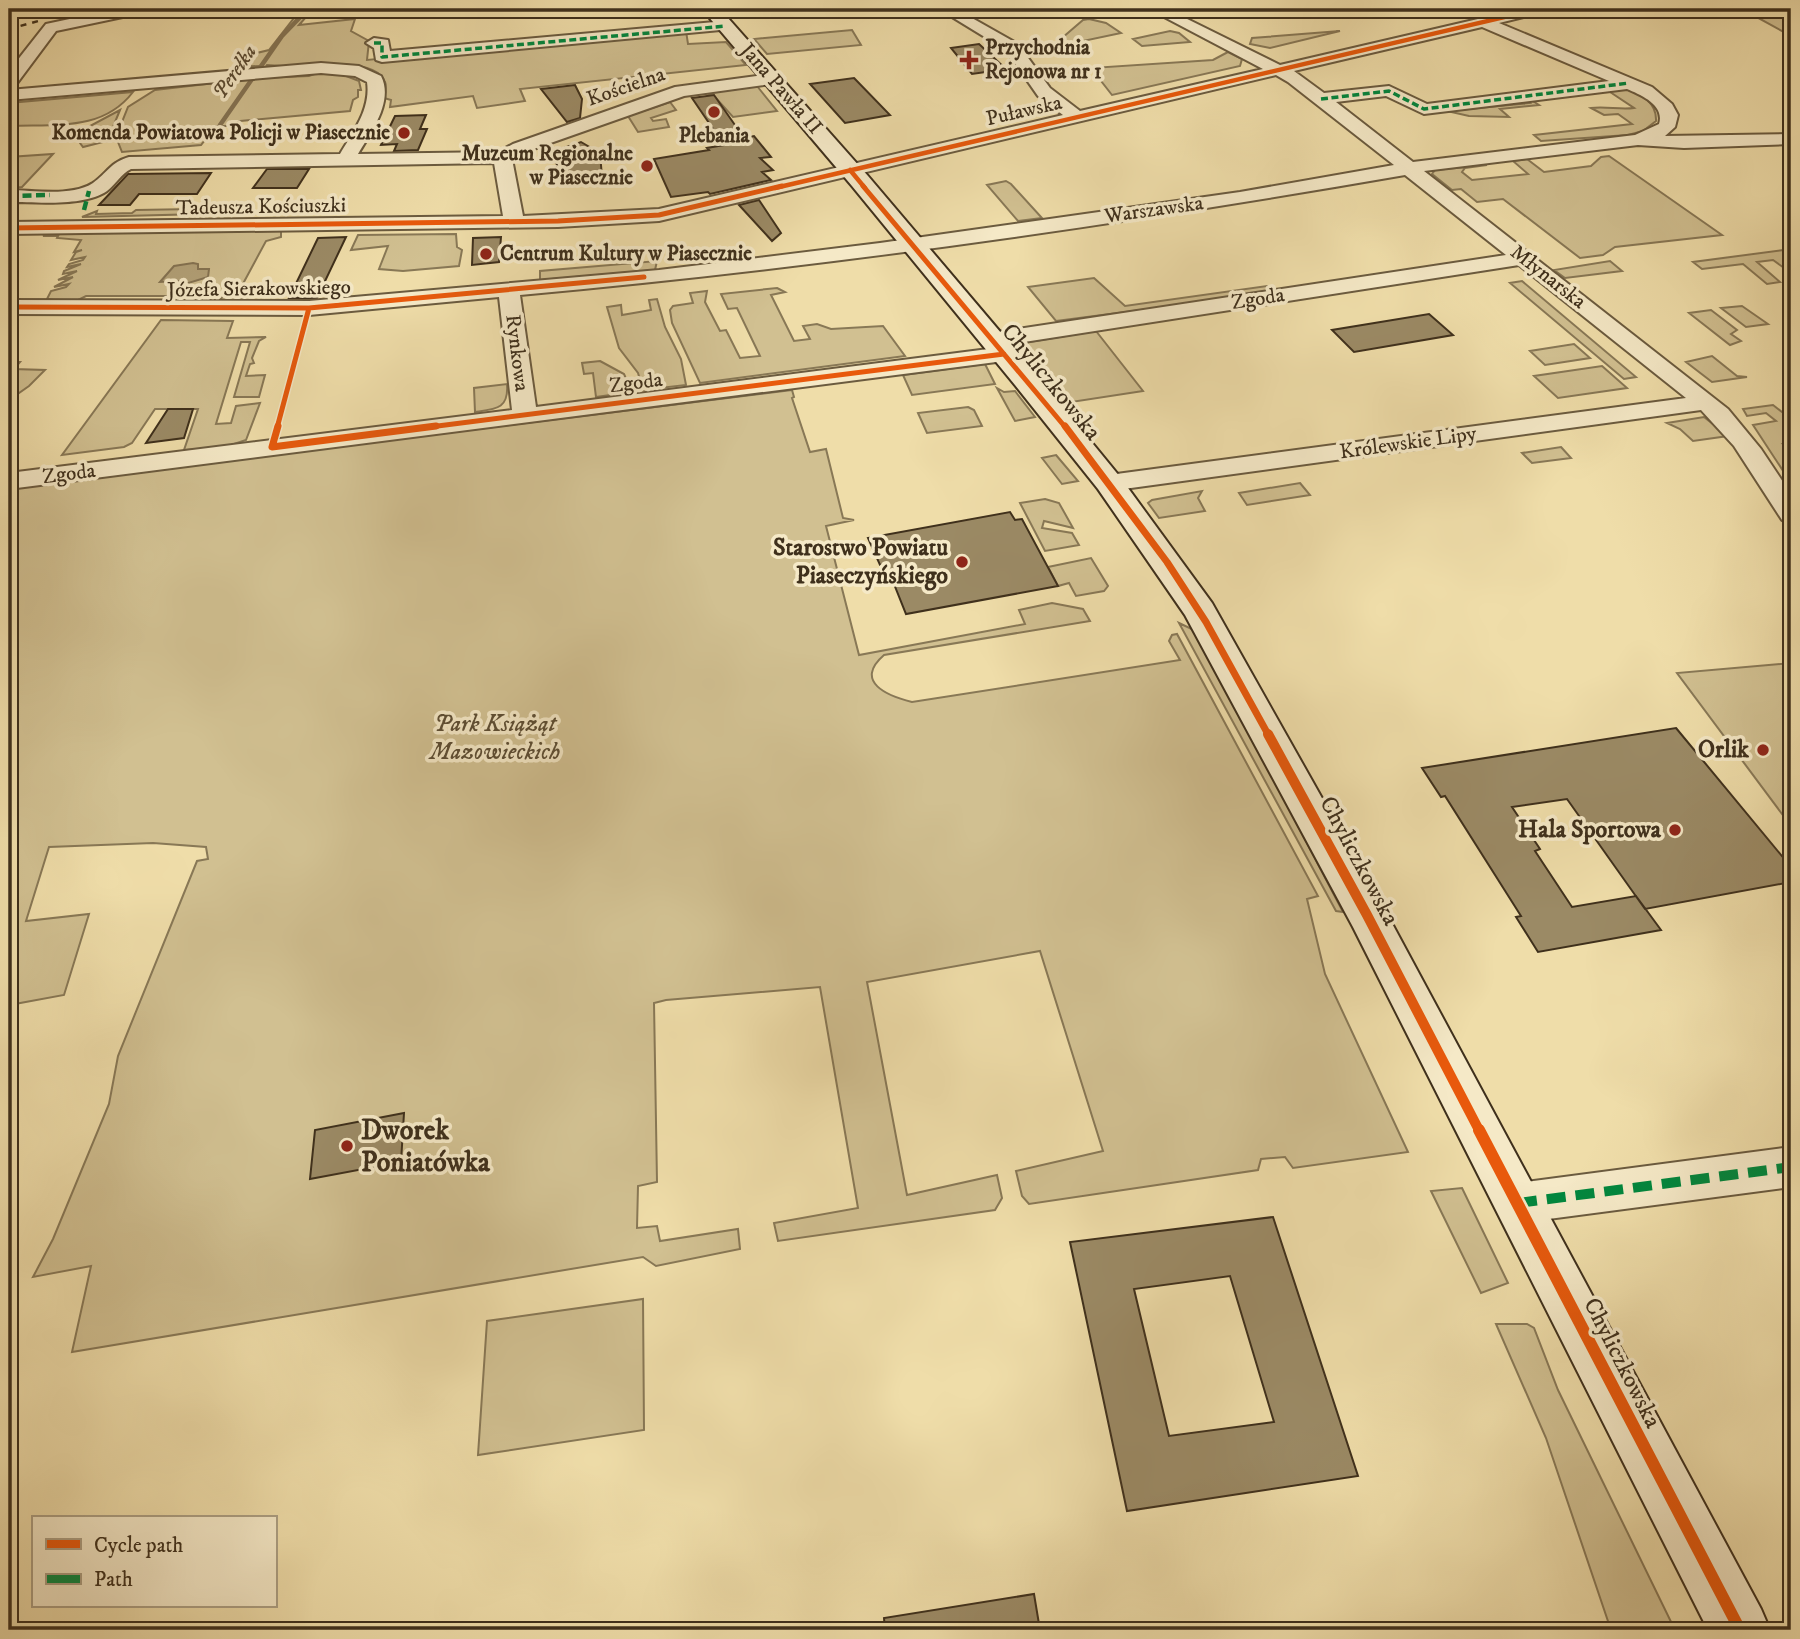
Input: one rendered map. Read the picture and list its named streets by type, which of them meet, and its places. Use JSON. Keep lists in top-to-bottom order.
{
  "streets": {
    "street": [
      "Kościelna",
      "Jana Pawła II",
      "Puławska",
      "Tadeusza Kościuszki",
      "Warszawska",
      "Młynarska",
      "Józefa Sierakowskiego",
      "Zgoda",
      "Rynkowa",
      "Chyliczkowska",
      "Królewskie Lipy"
    ]
  },
  "crossings": [
    ["Kościelna", "Jana Pawła II"],
    ["Jana Pawła II", "Puławska"],
    ["Jana Pawła II", "Chyliczkowska"],
    ["Puławska", "Tadeusza Kościuszki"],
    ["Puławska", "Młynarska"],
    ["Puławska", "Chyliczkowska"],
    ["Warszawska", "Młynarska"],
    ["Warszawska", "Józefa Sierakowskiego"],
    ["Warszawska", "Chyliczkowska"],
    ["Młynarska", "Zgoda"],
    ["Młynarska", "Królewskie Lipy"],
    ["Józefa Sierakowskiego", "Rynkowa"],
    ["Zgoda", "Rynkowa"],
    ["Zgoda", "Chyliczkowska"],
    ["Chyliczkowska", "Królewskie Lipy"]
  ],
  "water": ["Perełka"],
  "parks": ["Park Książąt Mazowieckich"],
  "places": {
    "health": ["Przychodnia Rejonowa nr 1"],
    "other": [
      "Plebania",
      "Komenda Powiatowa Policji w Piasecznie",
      "Muzeum Regionalne w Piasecznie",
      "Centrum Kultury w Piasecznie",
      "Starostwo Powiatu Piaseczyńskiego",
      "Orlik",
      "Hala Sportowa",
      "Dworek Poniatówka"
    ]
  },
  "legend": ["Cycle path", "Path"]
}
